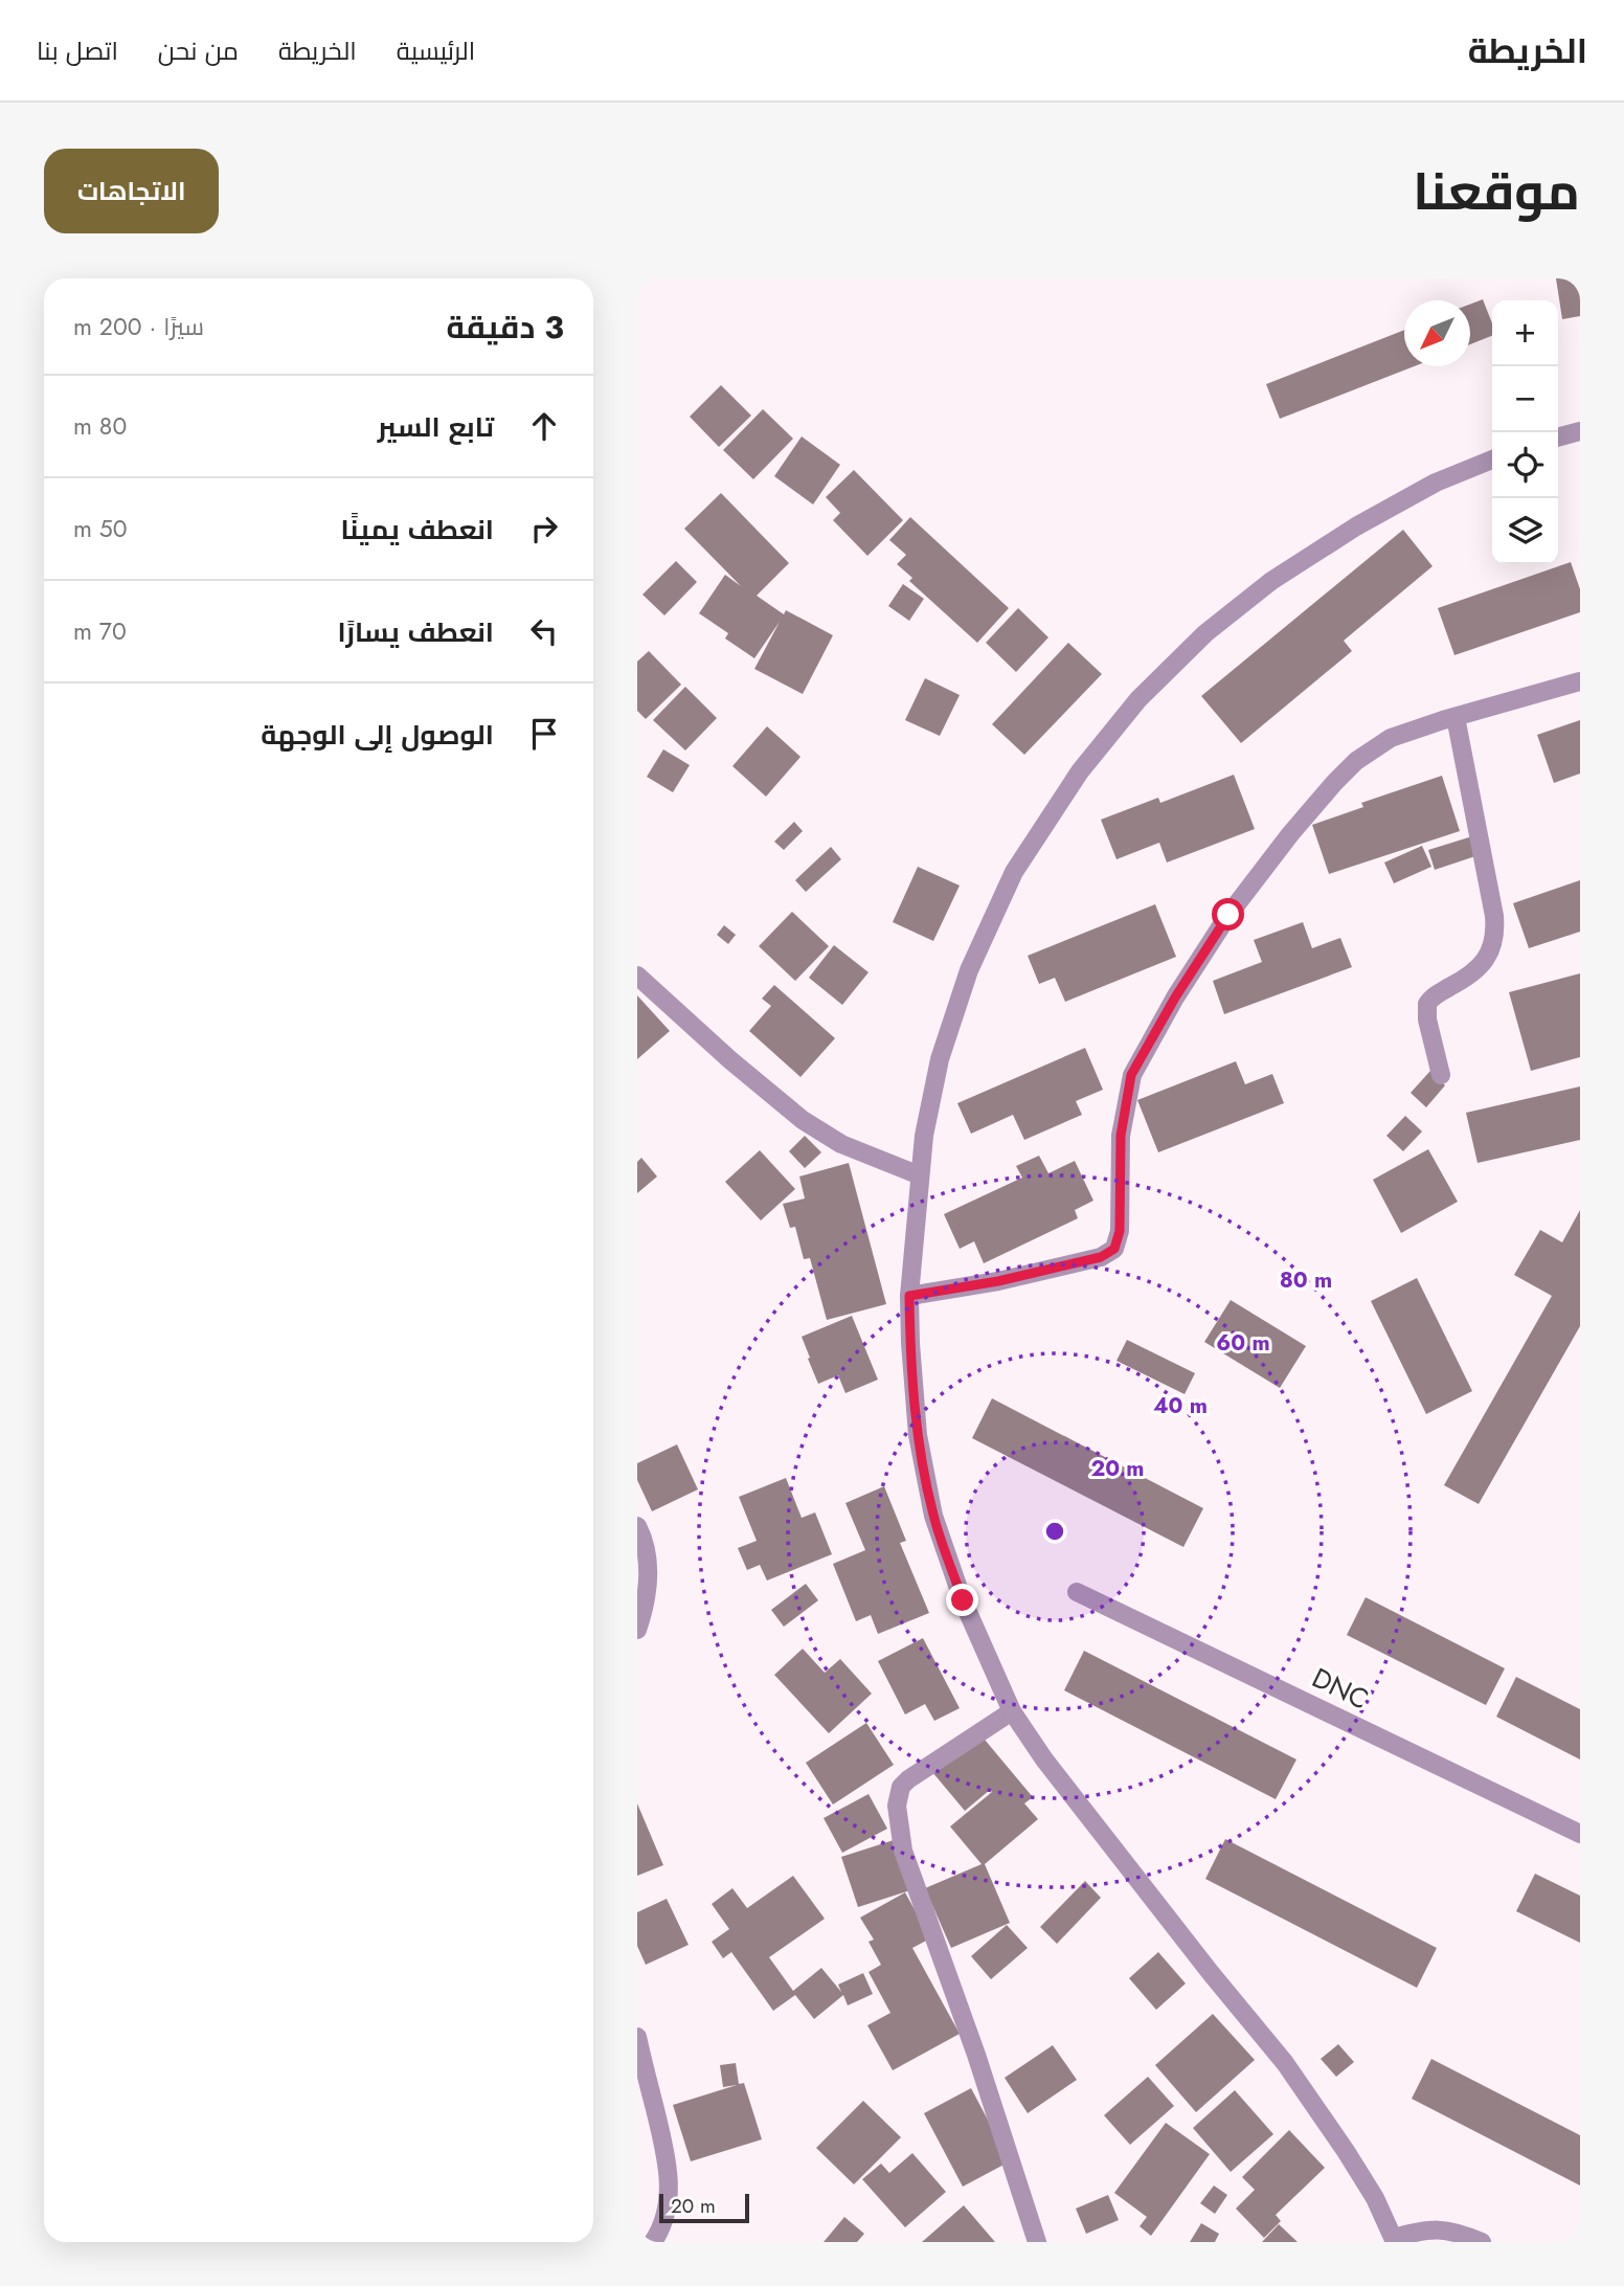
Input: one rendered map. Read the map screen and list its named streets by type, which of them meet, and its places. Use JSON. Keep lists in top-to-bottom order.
{
  "streets": {
    "street": ["DNC"]
  },
  "scale_bar": "20 m",
  "north": "bottom left",
  "page": {
    "header": "الخريطة",
    "nav": [
      "الرئيسية",
      "الخريطة",
      "من نحن",
      "اتصل بنا"
    ],
    "title": "موقعنا",
    "buttons": "الاتجاهات",
    "heading": ["3 دقيقة", "سيرًا · 200 m"],
    "map_buttons": ["+", "−"],
    "list": [
      ["تابع السير", "80 m"],
      ["انعطف يمينًا", "50 m"],
      ["انعطف يسارًا", "70 m"],
      "الوصول إلى الوجهة"
    ],
    "scale": "20 m"
  },
  "rings": [
    "80 m",
    "60 m",
    "40 m",
    "20 m"
  ]
}
